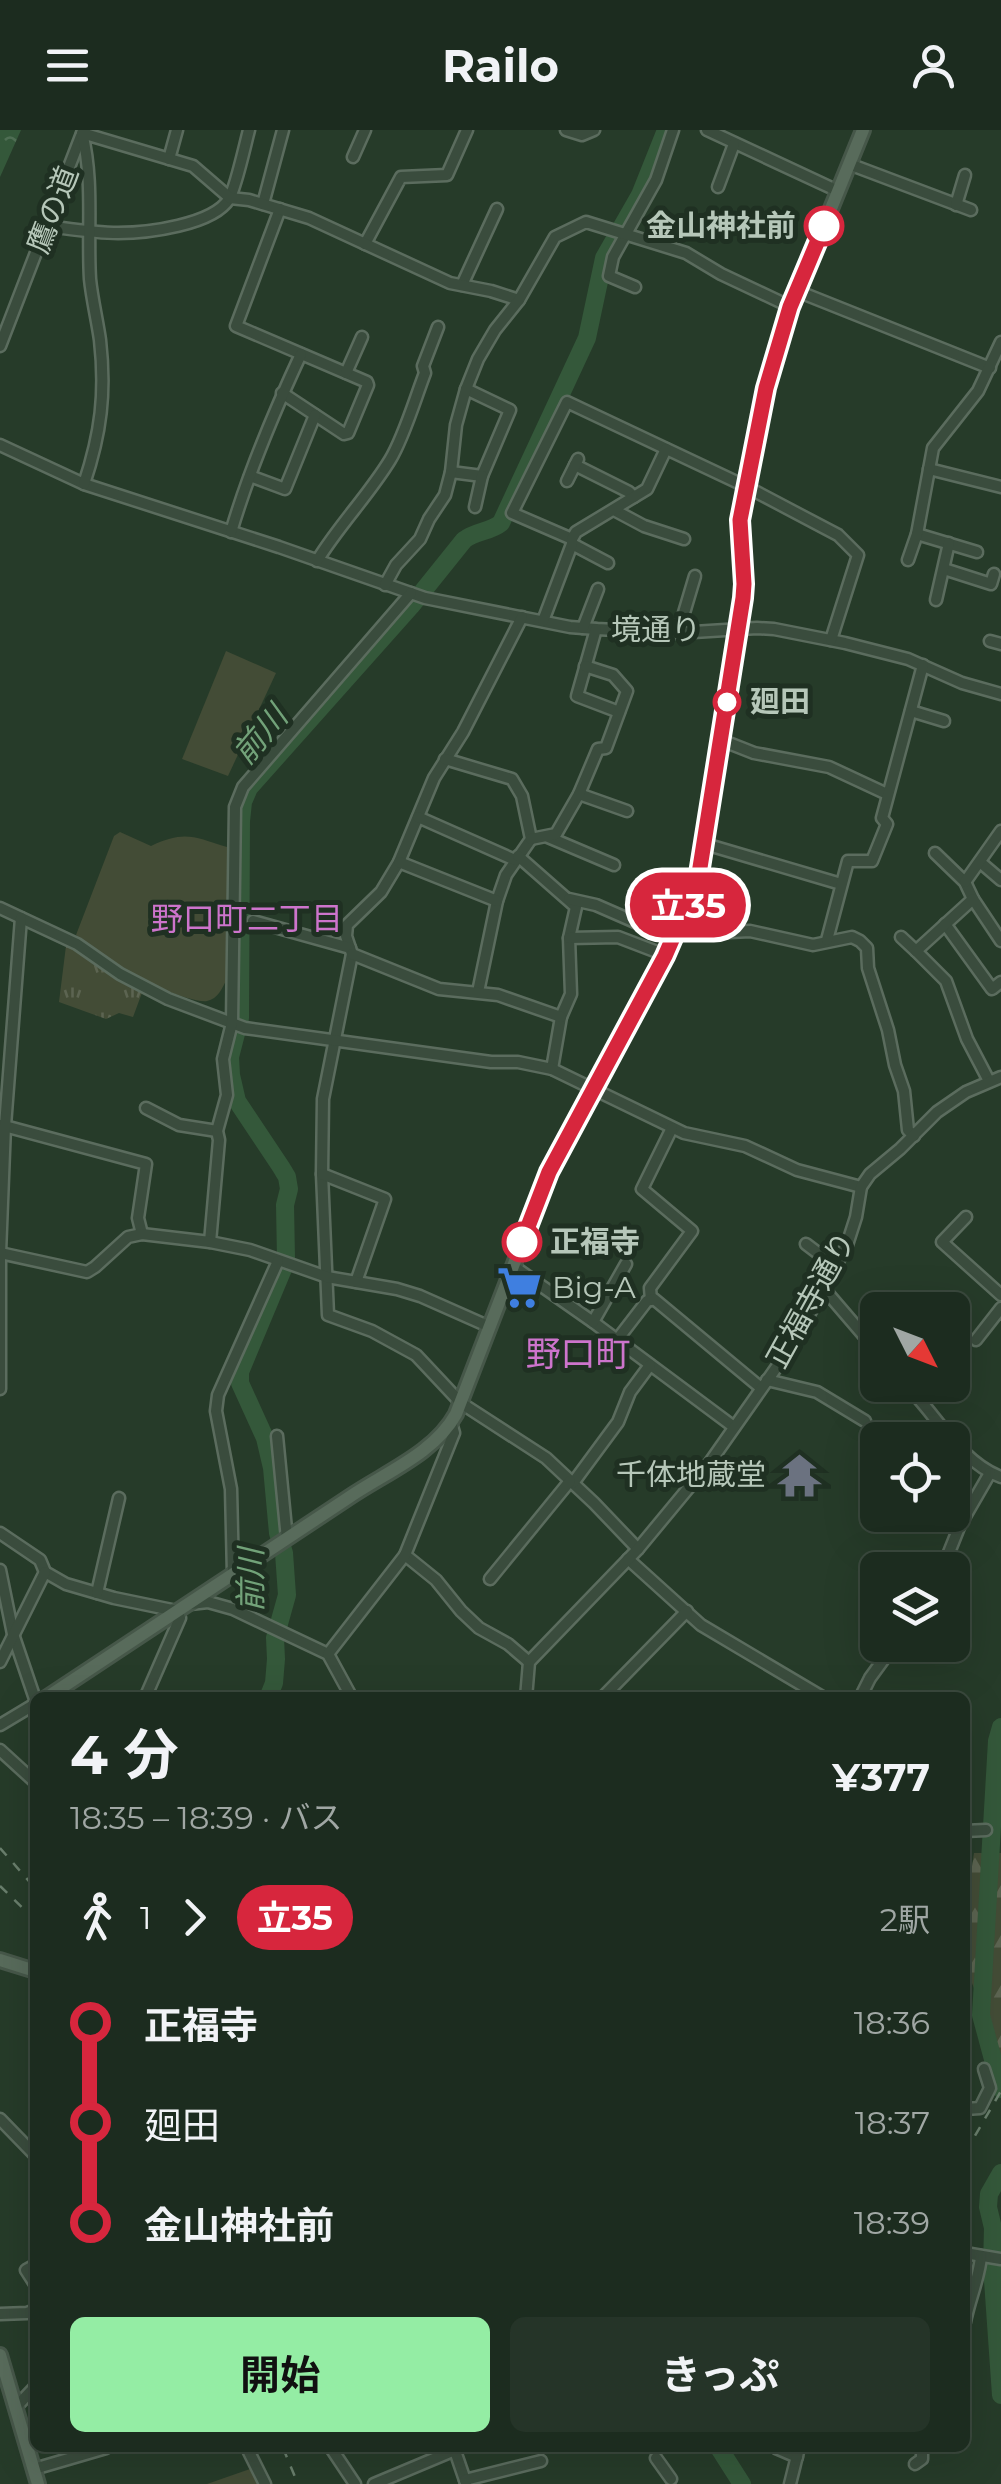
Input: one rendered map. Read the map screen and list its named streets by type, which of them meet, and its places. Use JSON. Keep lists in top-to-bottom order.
{
  "streets": {
    "street": ["鷹の道", "境通り", "正福寺通り"]
  },
  "districts": ["野口町二丁目", "野口町"],
  "water": ["前川"],
  "places": {
    "other": ["金山神社前", "廻田", "正福寺"],
    "supermarket": ["Big-A"],
    "temple": ["千体地蔵堂"]
  },
  "lines": ["bus line 立35"],
  "north": "bottom right",
  "page": {
    "header": "Railo",
    "on_map": "立35",
    "heading": ["4 分", "18:35 – 18:39 · バス", "¥377"],
    "legs": ["1", "立35", "2駅"],
    "list": [
      {
        "name": "正福寺",
        "value": "18:36"
      },
      {
        "name": "廻田",
        "value": "18:37"
      },
      {
        "name": "金山神社前",
        "value": "18:39"
      }
    ],
    "buttons": ["開始", "きっぷ"]
  }
}
